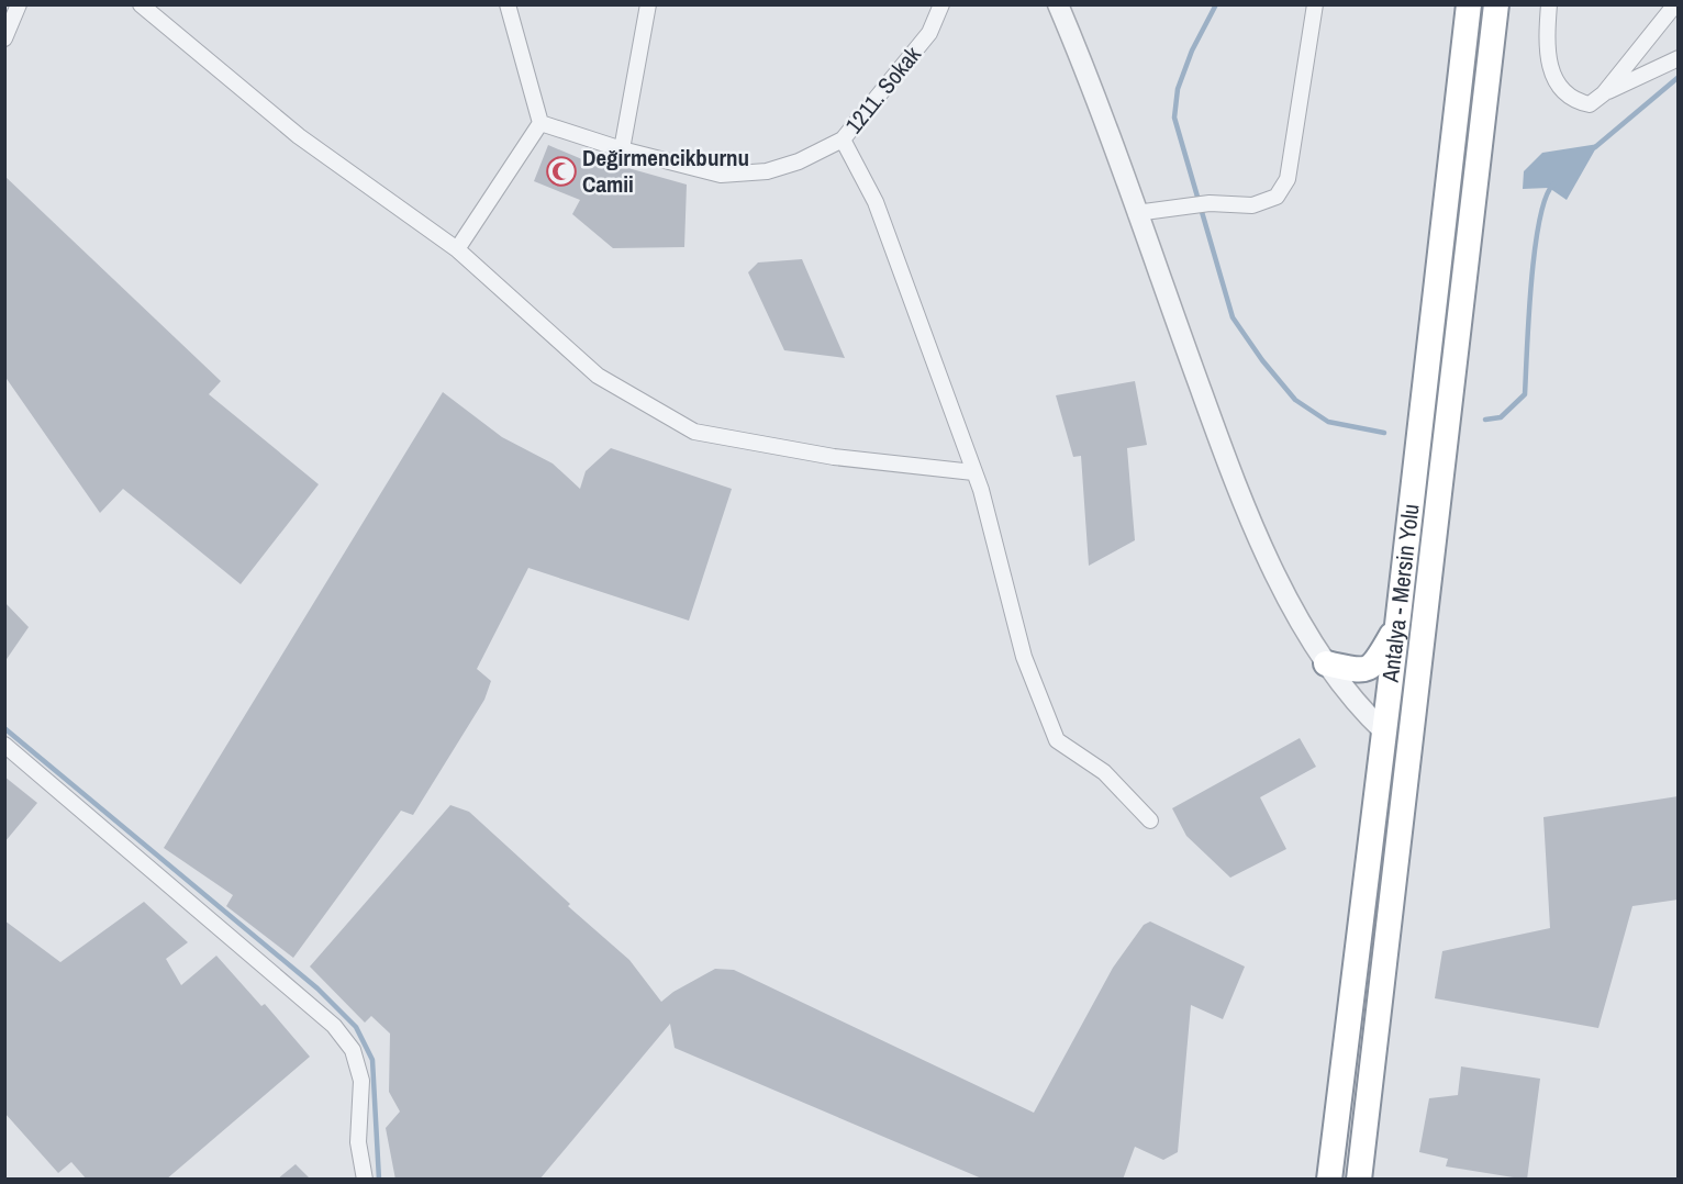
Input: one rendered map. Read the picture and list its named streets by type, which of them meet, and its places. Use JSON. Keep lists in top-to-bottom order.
{
  "streets": {
    "highway": ["Antalya - Mersin Yolu"],
    "street": ["1211. Sokak"]
  },
  "places": {
    "mosque": ["Değirmencikburnu Camii"]
  }
}
